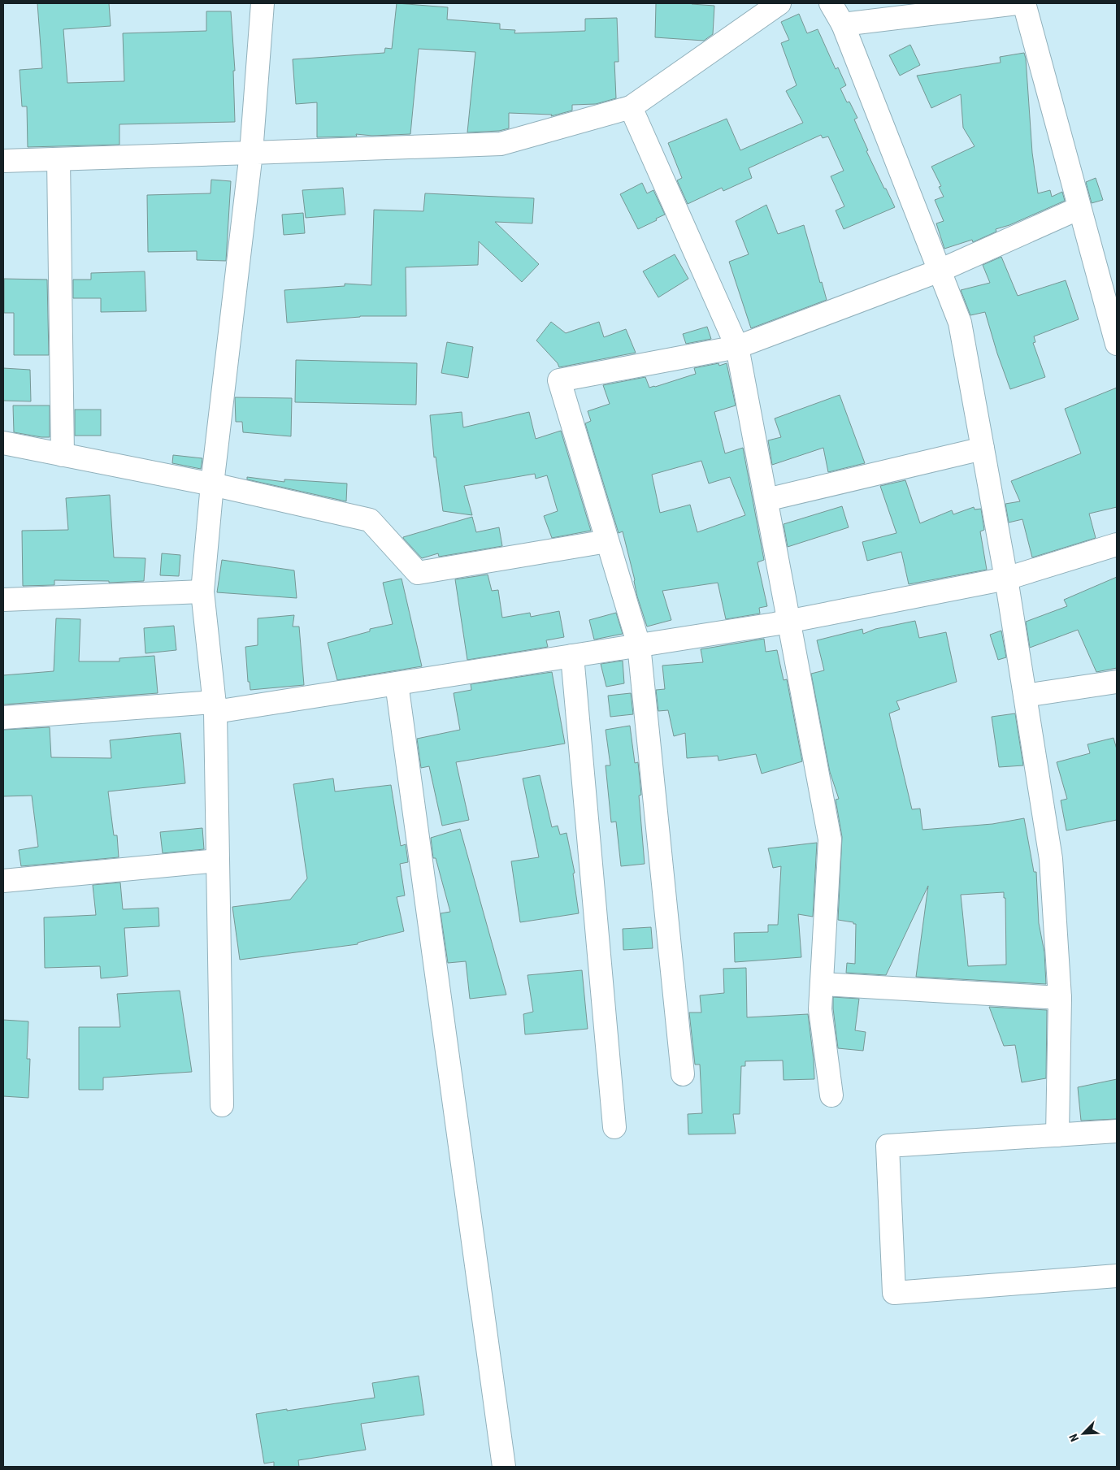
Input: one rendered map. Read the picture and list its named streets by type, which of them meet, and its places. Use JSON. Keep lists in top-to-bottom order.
{
  "north": "bottom left"
}
